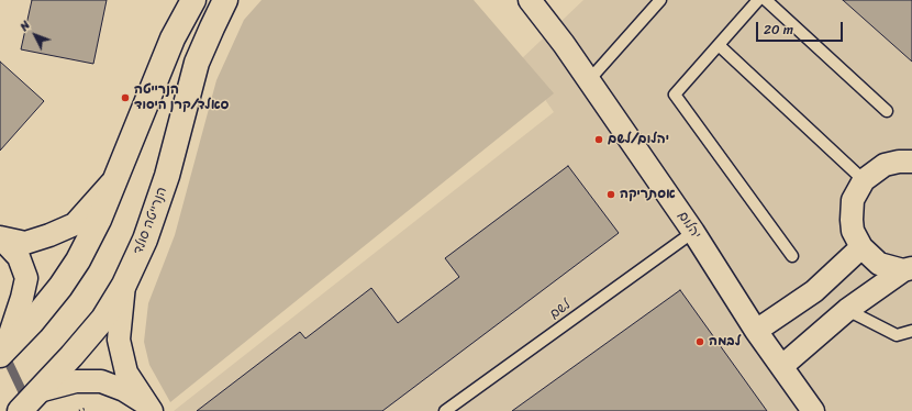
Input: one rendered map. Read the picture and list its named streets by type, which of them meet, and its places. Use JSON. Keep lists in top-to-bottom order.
{
  "streets": {
    "main road": ["הנרייטה סולד"],
    "street": ["יהלום"],
    "lane": ["לשם"]
  },
  "crossings": [
    ["יהלום", "לשם"]
  ],
  "places": [
    "הנרייטה סאלד/קרן היסוד",
    "יהלום/לשם",
    "אסתריקה",
    "לבמה"
  ],
  "scale_bar": "20 m",
  "north": "top left"
}
